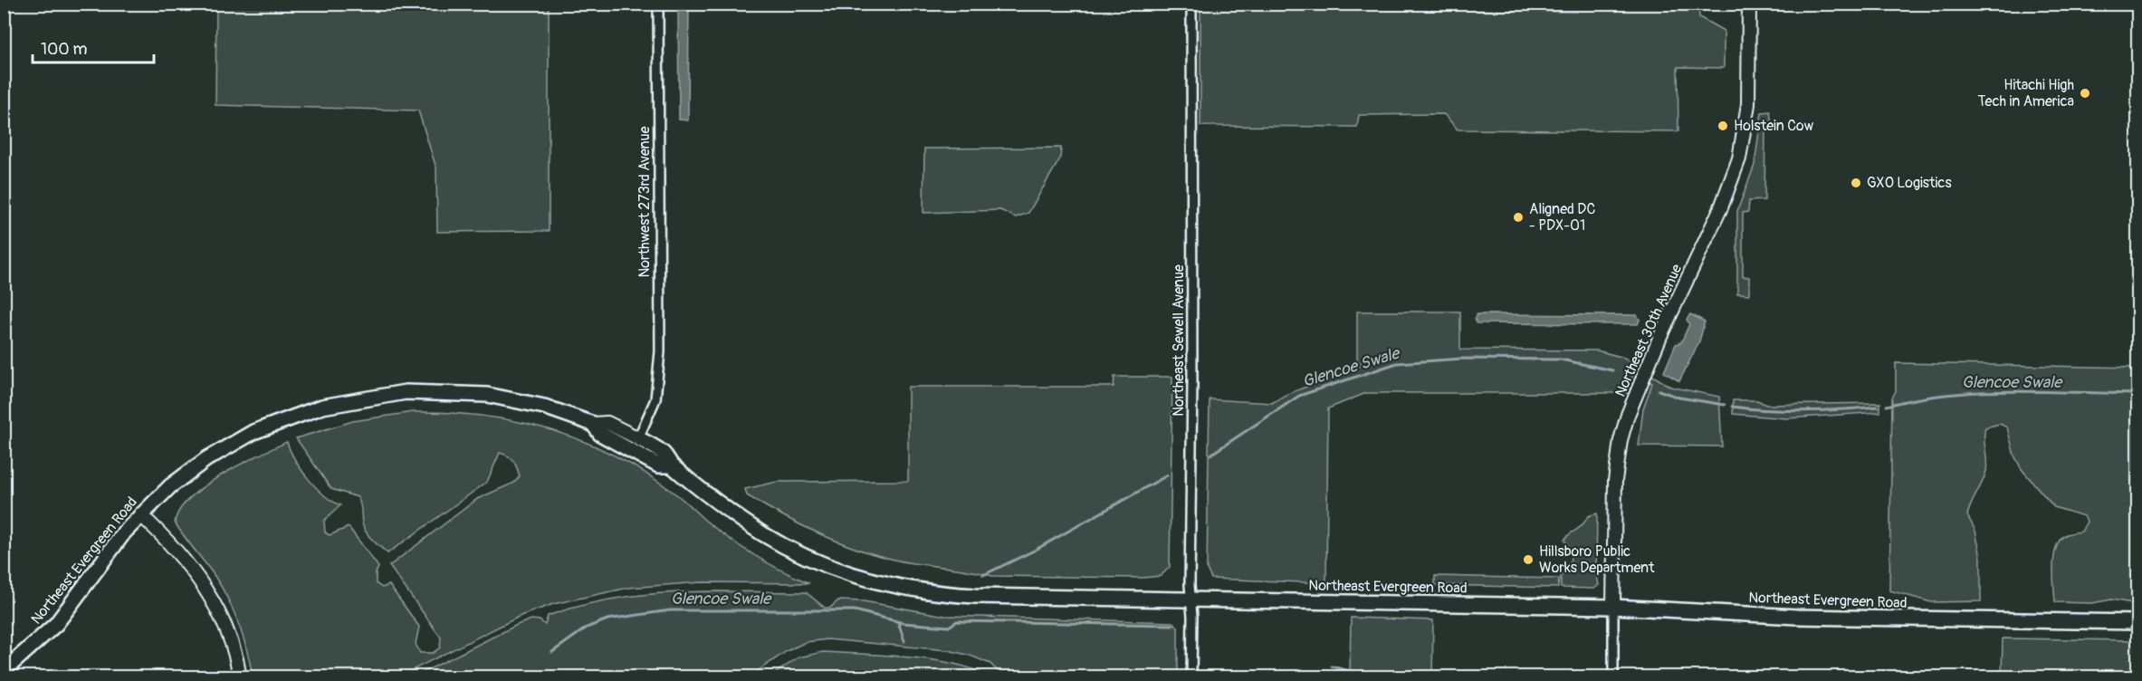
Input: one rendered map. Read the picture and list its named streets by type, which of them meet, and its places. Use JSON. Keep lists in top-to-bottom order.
{
  "streets": {
    "main road": ["Northeast Evergreen Road"],
    "street": ["Northwest 273rd Avenue", "Northeast 30th Avenue", "Northeast Sewell Avenue"]
  },
  "crossings": [
    ["Northwest 273rd Avenue", "Northeast Evergreen Road"],
    ["Northeast 30th Avenue", "Northeast Evergreen Road"],
    ["Northeast Sewell Avenue", "Northeast Evergreen Road"]
  ],
  "water": ["Glencoe Swale"],
  "places": [
    "Hitachi High Tech in America",
    "Holstein Cow",
    "GXO Logistics",
    "Aligned DC - PDX-01",
    "Hillsboro Public Works Department"
  ],
  "scale_bar": "100 m"
}
